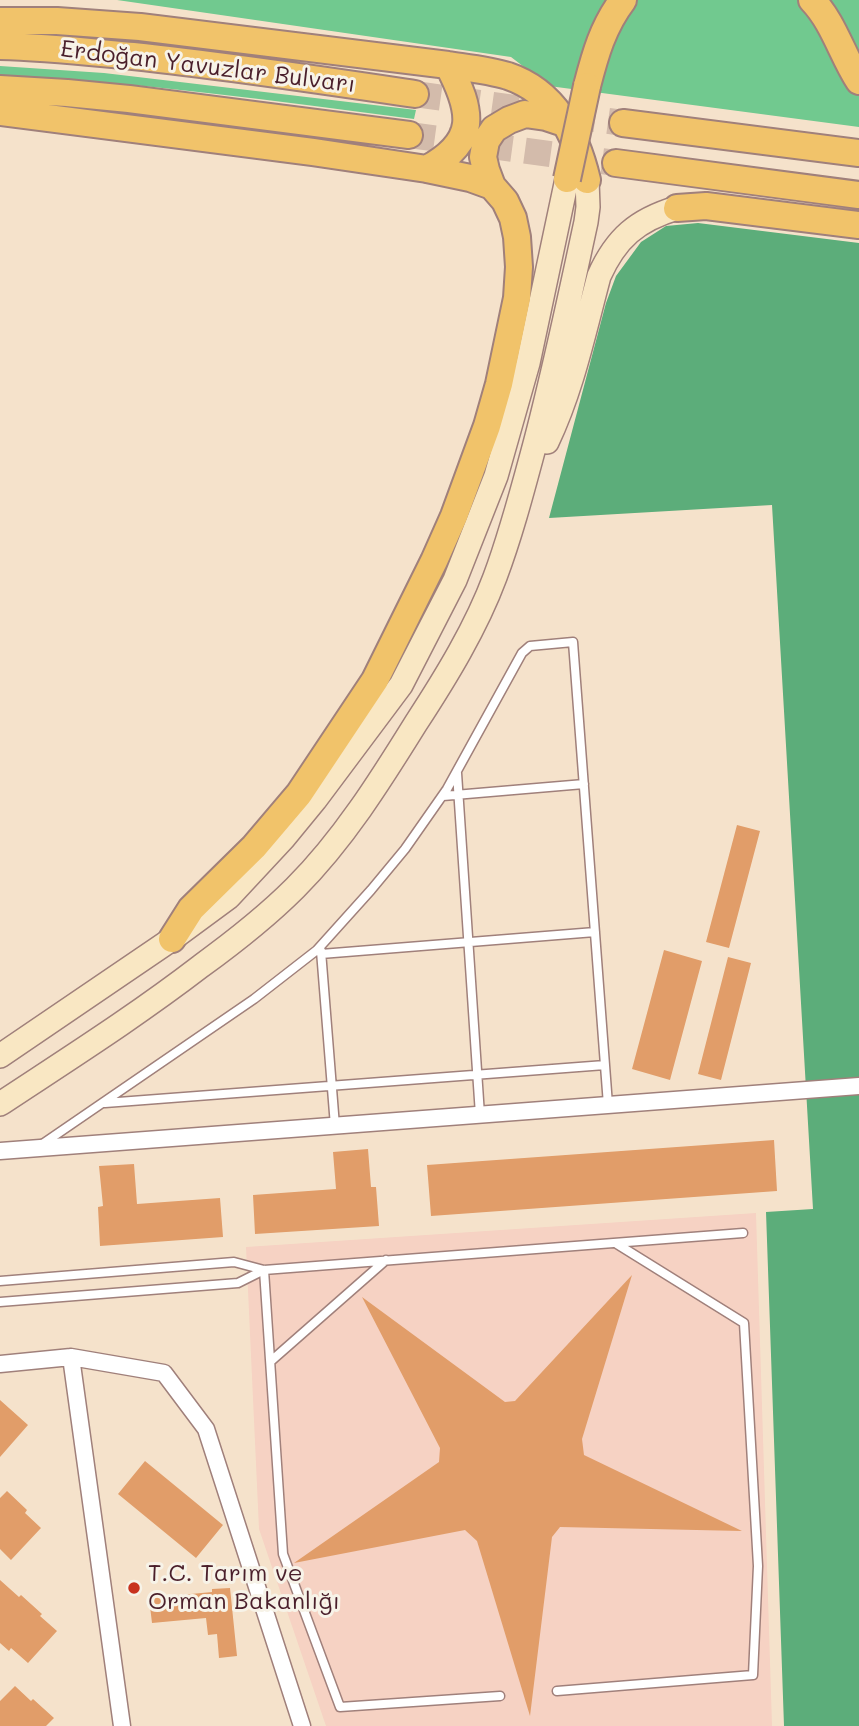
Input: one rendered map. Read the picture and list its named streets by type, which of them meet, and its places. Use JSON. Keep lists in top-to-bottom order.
{
  "streets": {
    "main road": ["Erdoğan Yavuzlar Bulvarı"]
  },
  "places": ["T.C. Tarım ve Orman Bakanlığı"]
}
